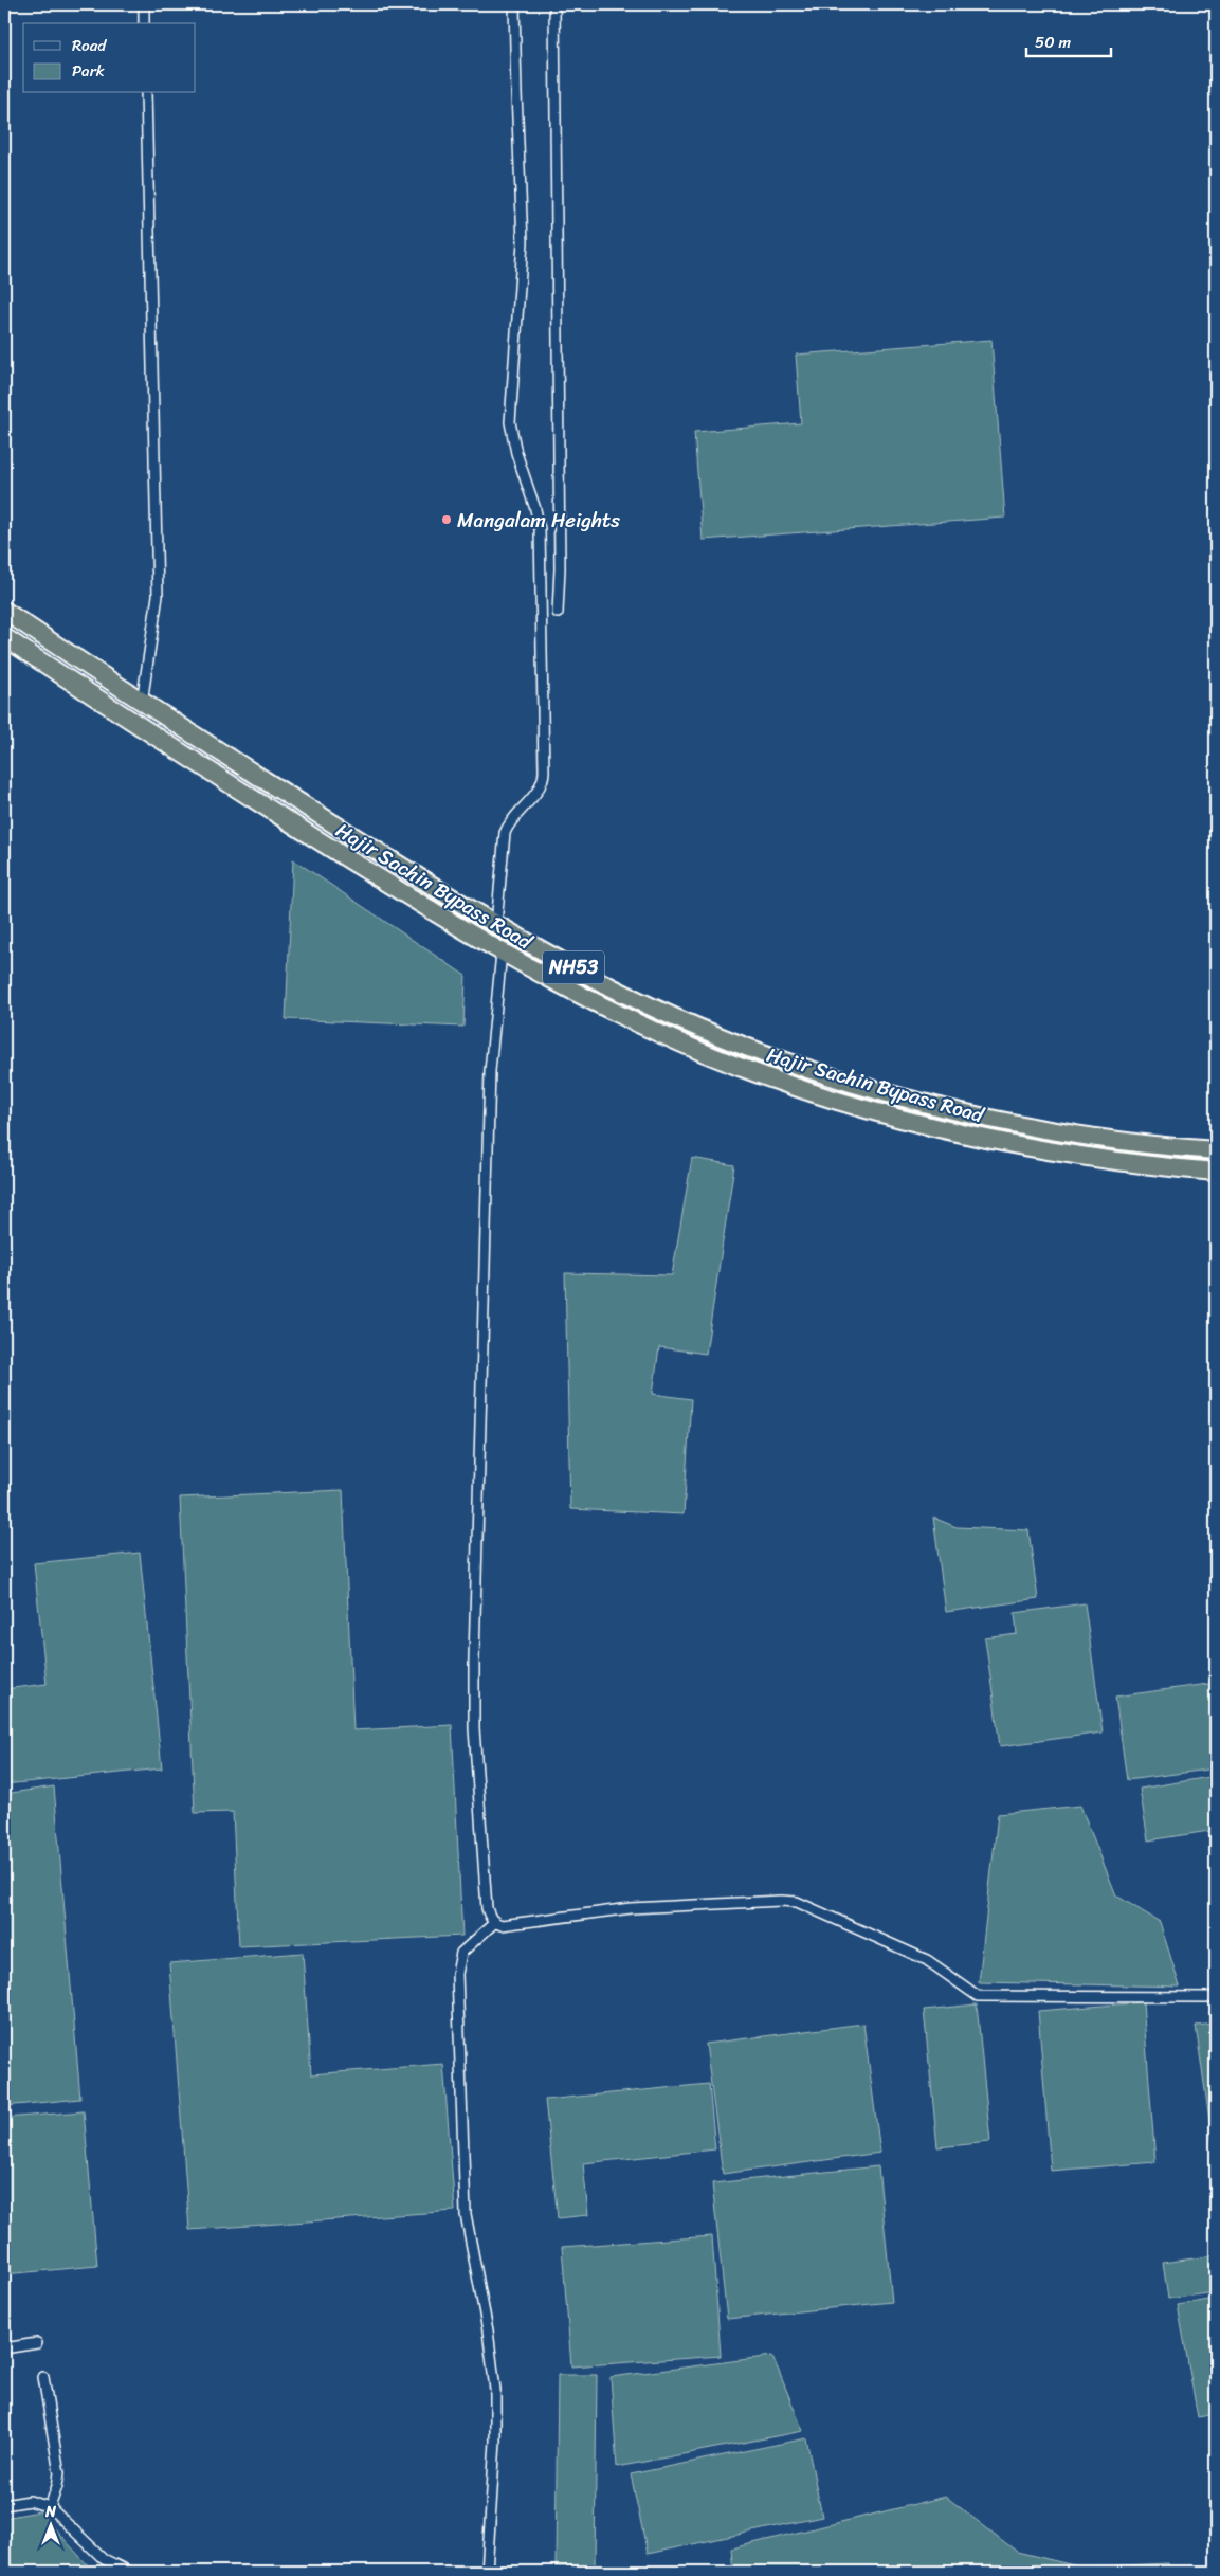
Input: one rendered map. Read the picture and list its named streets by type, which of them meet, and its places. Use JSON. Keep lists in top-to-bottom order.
{
  "streets": {
    "highway": ["Hajir Sachin Bypass Road", "NH53"]
  },
  "places": ["Mangalam Heights"],
  "legend": ["Road", "Park"],
  "scale_bar": "50 m",
  "north": "top"
}
